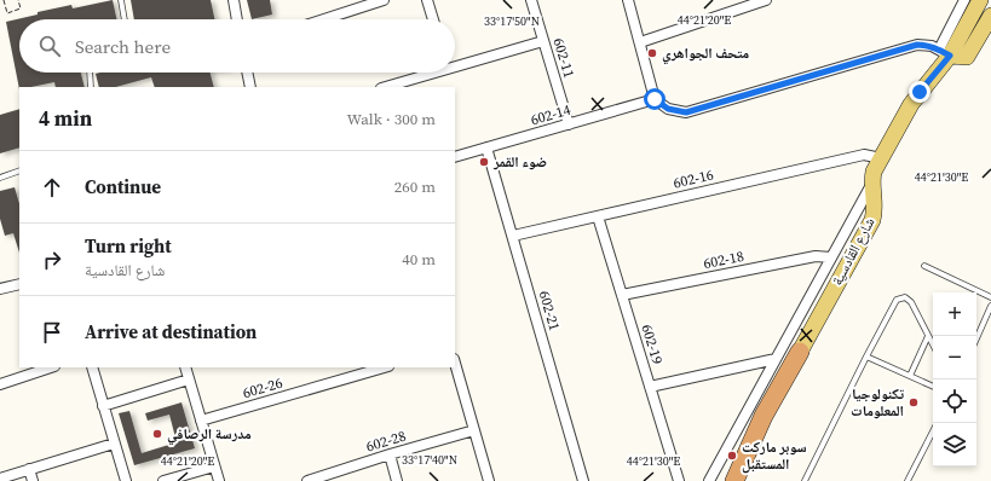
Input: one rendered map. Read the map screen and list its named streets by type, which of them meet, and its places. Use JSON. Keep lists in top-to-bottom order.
{
  "streets": {
    "main road": ["شارع القادسية"],
    "street": [
      "602-11",
      "602-14",
      "602-16",
      "602-18",
      "602-21",
      "602-19",
      "602-26",
      "602-28"
    ]
  },
  "crossings": [
    ["602-11", "602-14"],
    ["602-14", "602-21"],
    ["602-16", "شارع القادسية"],
    ["602-16", "602-21"],
    ["602-16", "602-19"],
    ["602-18", "602-19"]
  ],
  "places": [
    "متحف الجواهري",
    "ضوء القمر",
    "تكنولوجيا المعلومات",
    "مدرسة الرصافي",
    "سوبر ماركت المستقبل"
  ],
  "page": {
    "search": "Search here",
    "heading": ["4 min", "Walk · 300 m"],
    "list": [
      ["Continue", "260 m"],
      ["Turn right", "شارع القادسية", "40 m"],
      "Arrive at destination"
    ],
    "map_buttons": ["+", "−"]
  },
  "coordinates": [
    "44°21'20\"E",
    "33°17'50\"N",
    "44°21'30\"E",
    "33°17'40\"N"
  ]
}
